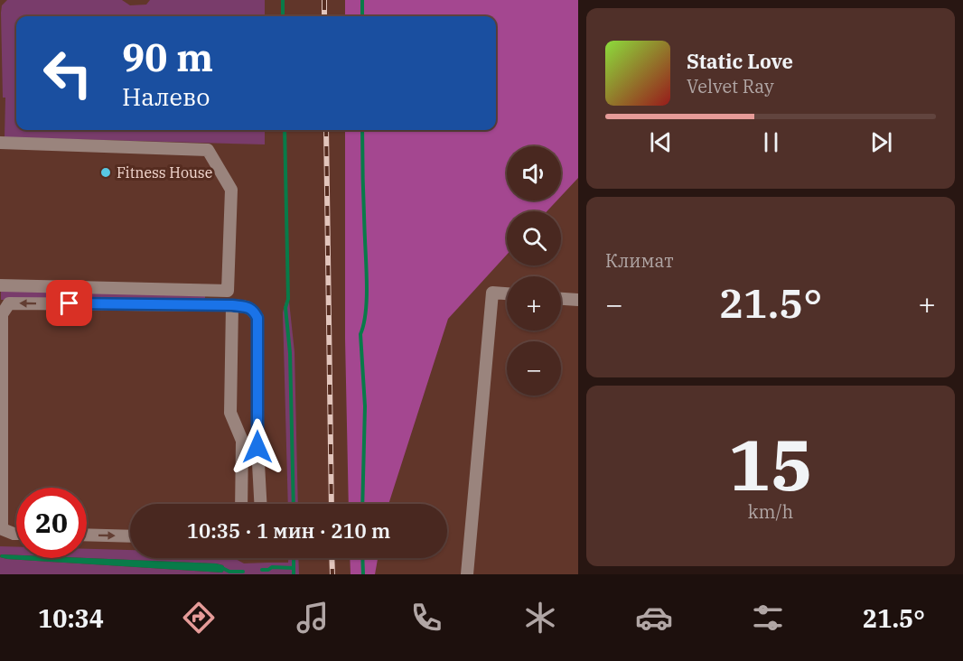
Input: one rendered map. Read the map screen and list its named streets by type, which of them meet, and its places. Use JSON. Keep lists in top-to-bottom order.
{
  "places": ["Fitness House"],
  "page": {
    "turn": ["90 m", "Налево"],
    "song": ["Static Love", "Velvet Ray"],
    "map_buttons": ["+", "−"],
    "tile": [
      "Климат",
      ["15", "km/h"]
    ],
    "heat": ["−", "21.5°", "+"],
    "limit": "20",
    "trip": "10:35 · 1 мин · 210 m",
    "tabs": ["10:34", "21.5°"]
  }
}
